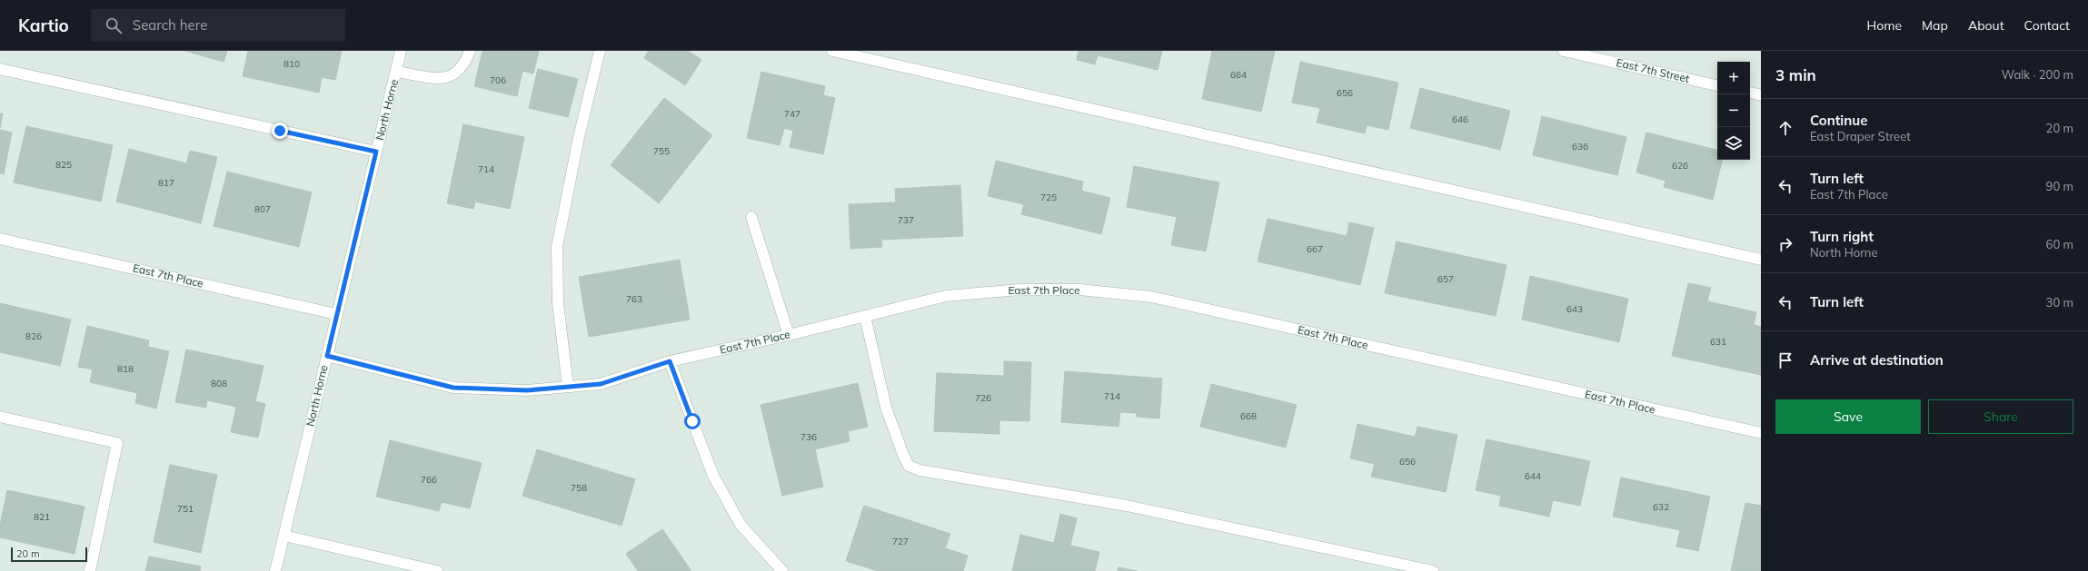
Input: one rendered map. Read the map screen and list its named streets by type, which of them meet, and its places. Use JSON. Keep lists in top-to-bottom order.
{
  "streets": {
    "street": ["East 7th Street", "North Horne", "East 7th Place"]
  },
  "crossings": [
    ["North Horne", "East 7th Place"]
  ],
  "house_numbers": [
    "810",
    "664",
    "706",
    "656",
    "747",
    "646",
    "636",
    "755",
    "825",
    "626",
    "714",
    "817",
    "725",
    "807",
    "737",
    "667",
    "657",
    "763",
    "643",
    "826",
    "631",
    "818",
    "808",
    "714",
    "726",
    "668",
    "736",
    "656",
    "644",
    "766",
    "758",
    "632",
    "751",
    "821",
    "727"
  ],
  "scale_bar": "20 m",
  "page": {
    "header": "Kartio",
    "search": "Search here",
    "nav": [
      "Home",
      "Map",
      "About",
      "Contact"
    ],
    "heading": ["3 min", "Walk · 200 m"],
    "map_buttons": ["+", "−"],
    "list": [
      ["Continue", "East Draper Street", "20 m"],
      ["Turn left", "East 7th Place", "90 m"],
      ["Turn right", "North Horne", "60 m"],
      ["Turn left", "30 m"],
      "Arrive at destination"
    ],
    "buttons": ["Save", "Share"],
    "scale": "20 m"
  }
}
